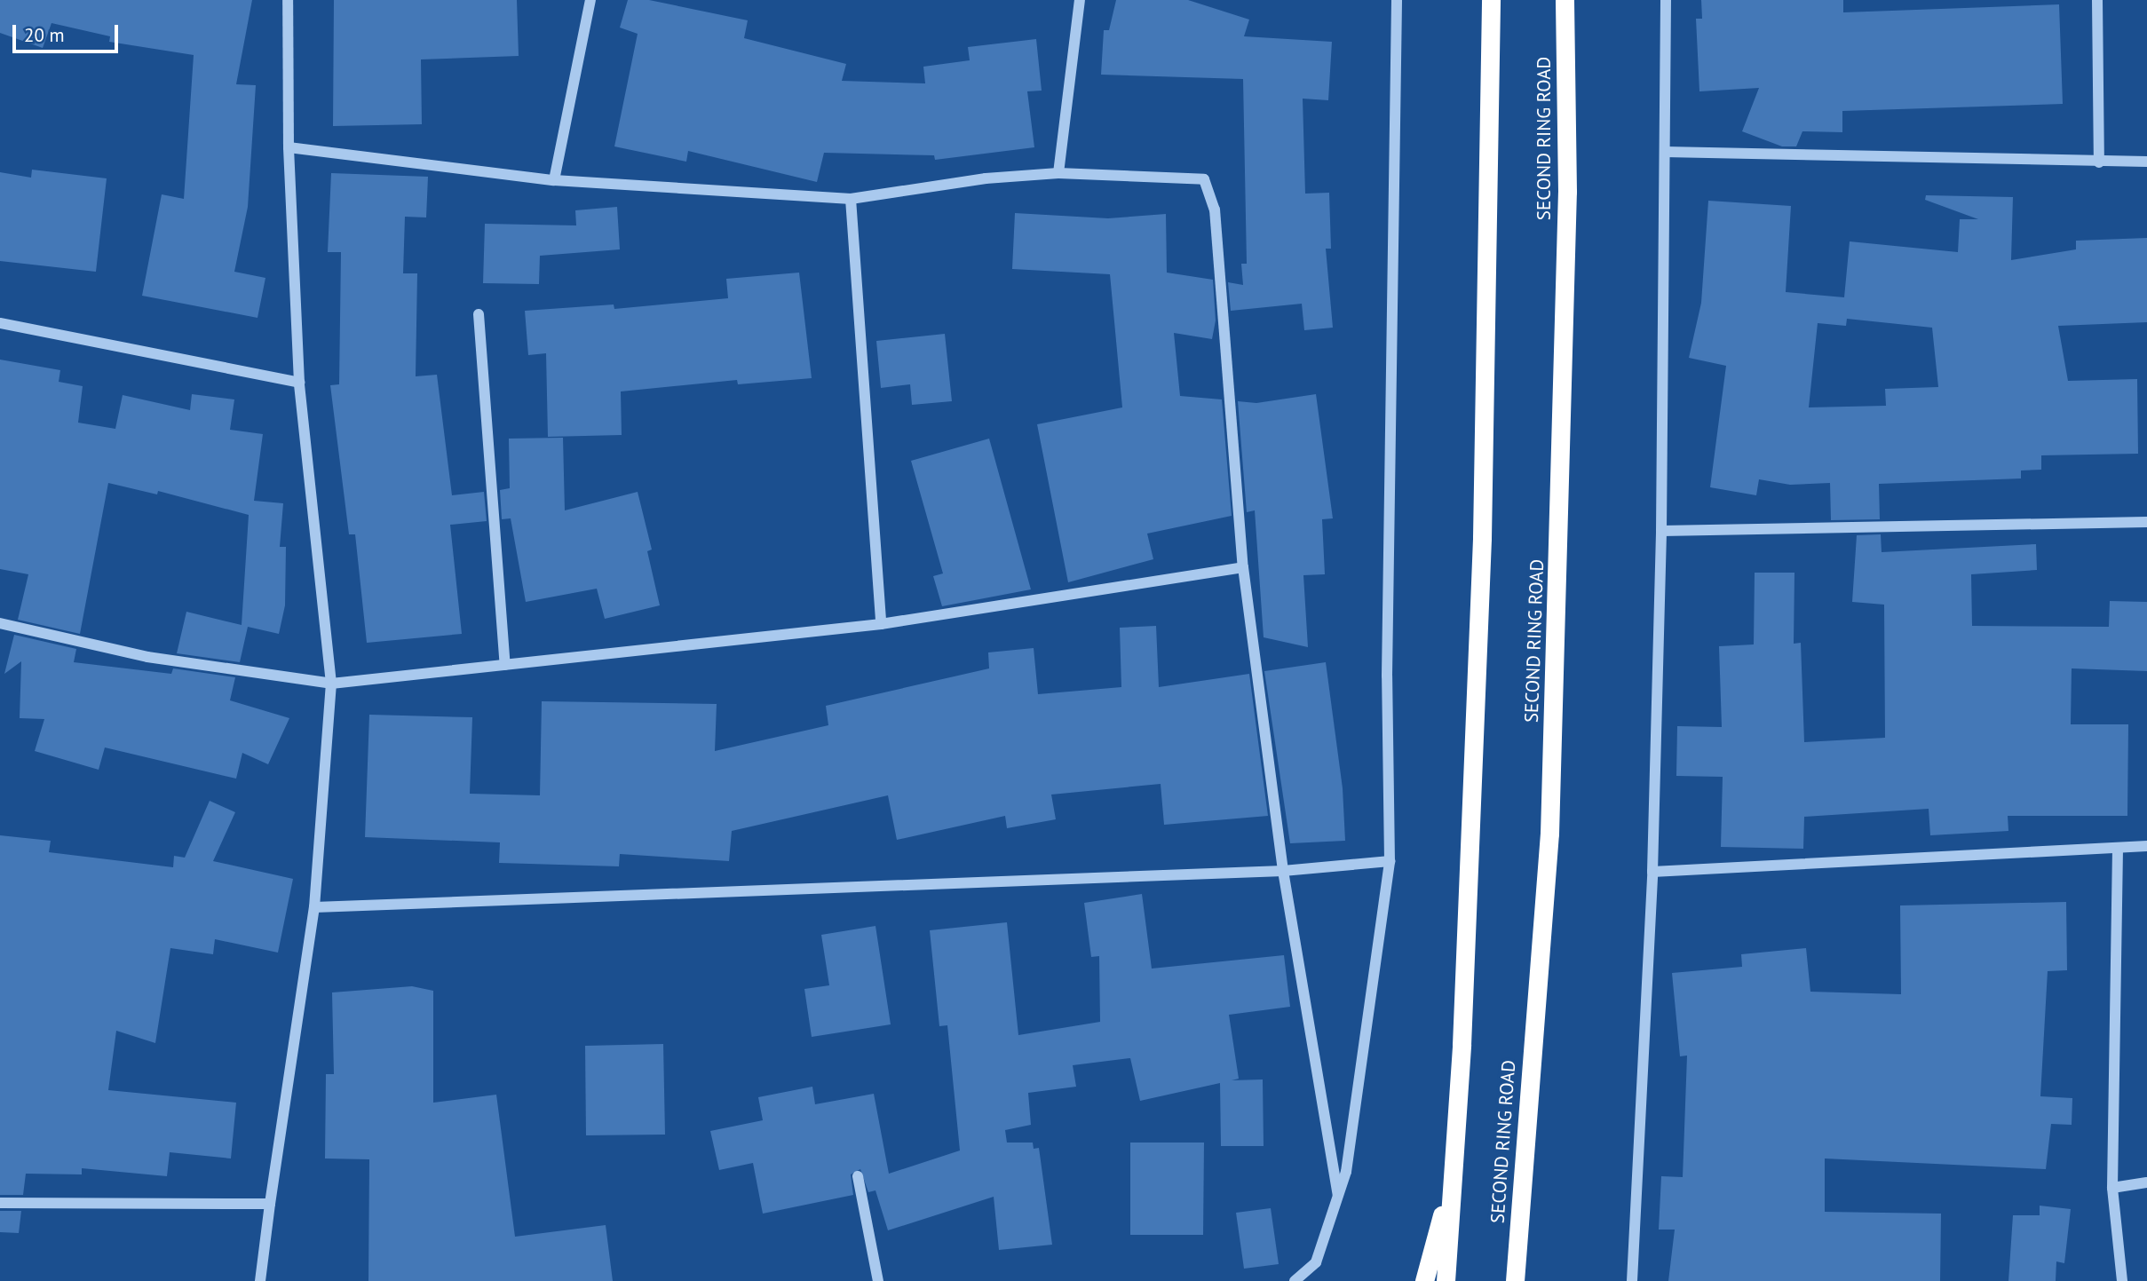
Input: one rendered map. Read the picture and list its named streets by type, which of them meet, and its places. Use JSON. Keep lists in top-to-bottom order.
{
  "streets": {
    "highway": ["SECOND RING ROAD"]
  },
  "scale_bar": "20 m"
}
